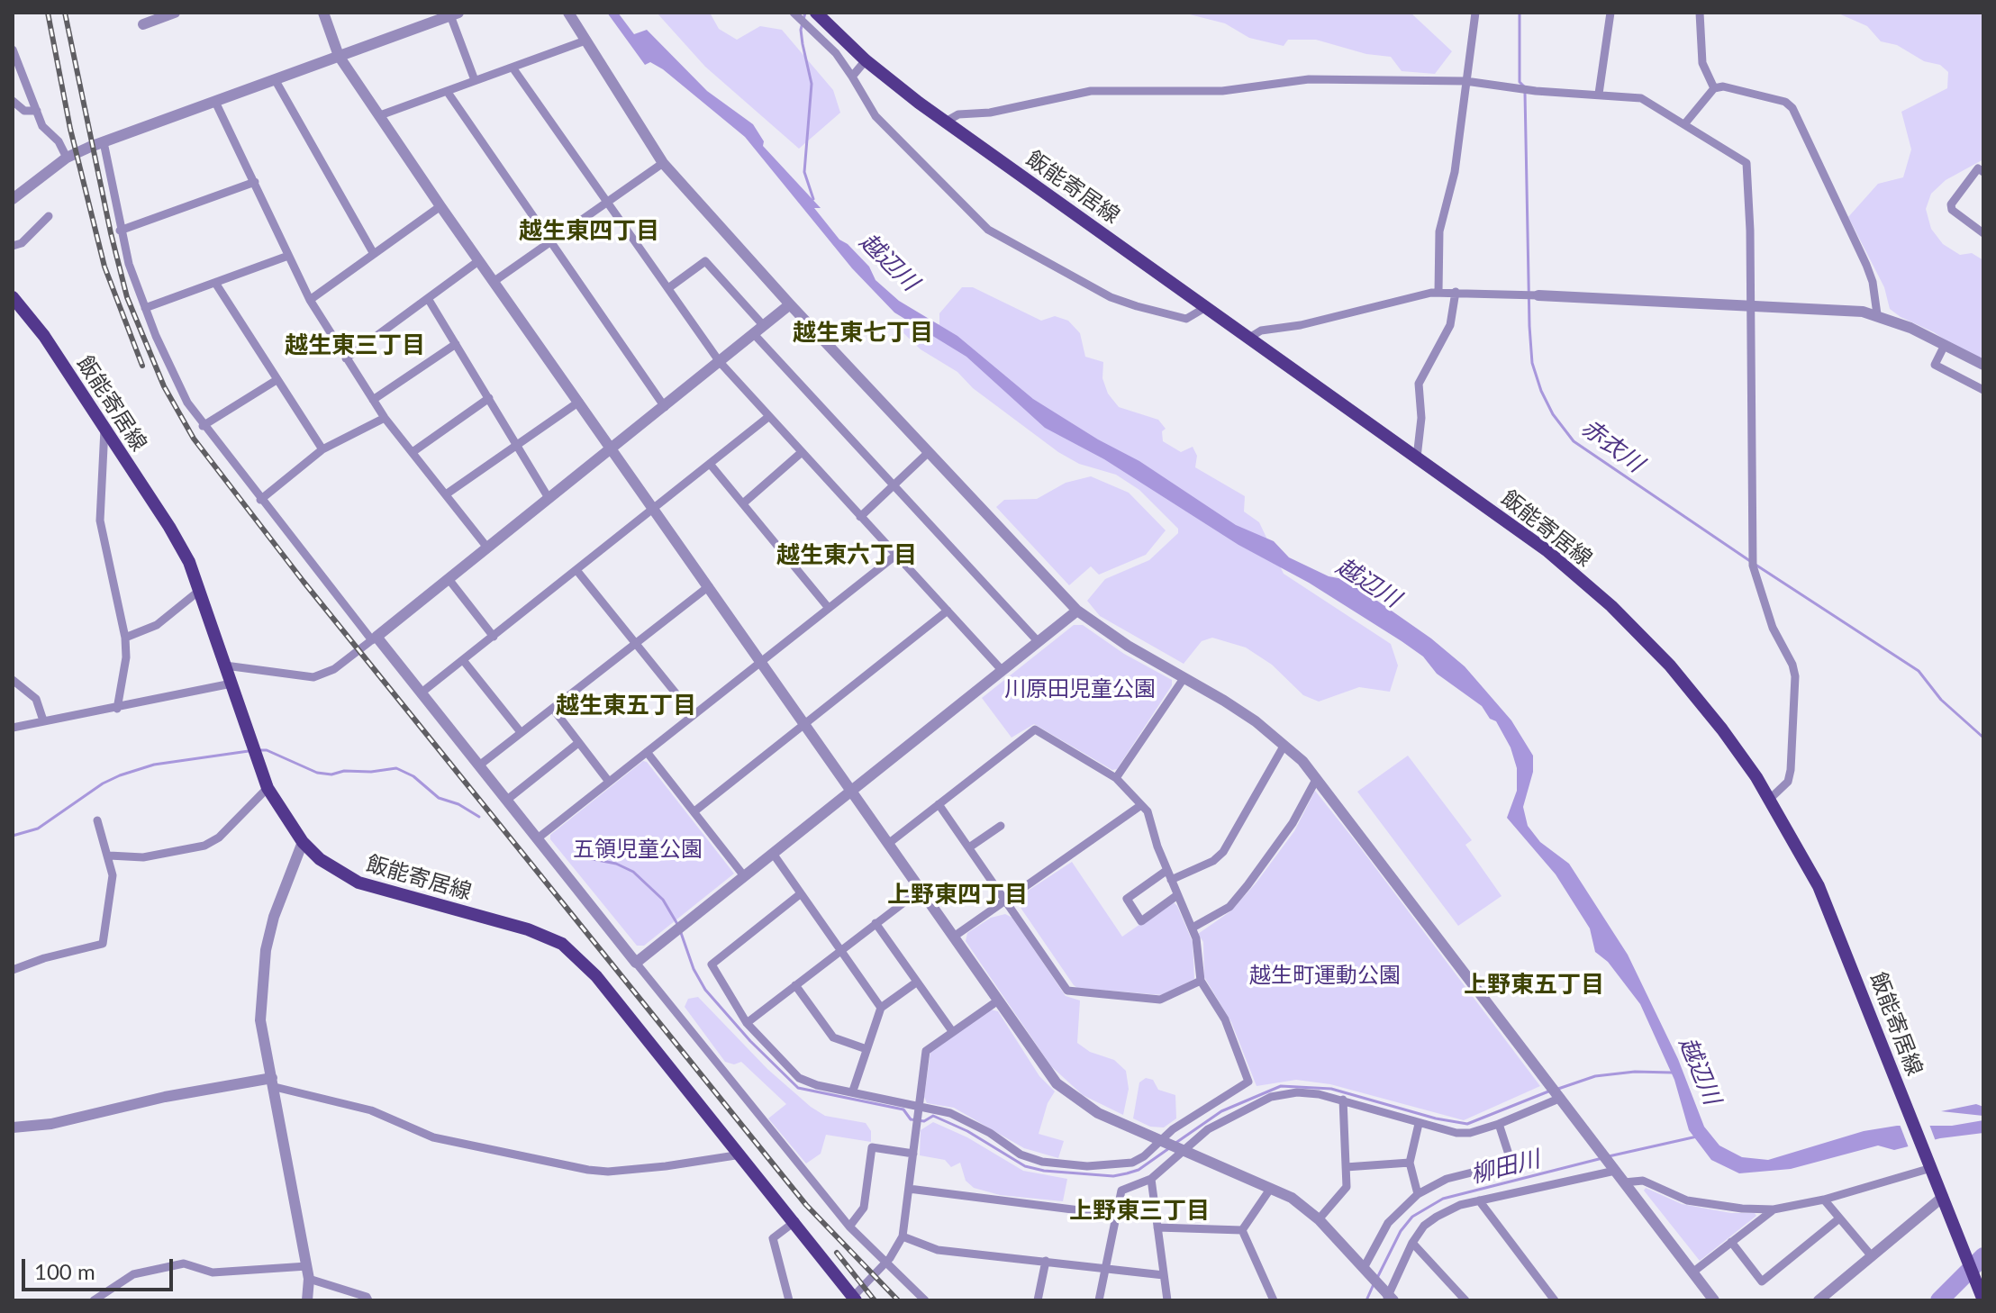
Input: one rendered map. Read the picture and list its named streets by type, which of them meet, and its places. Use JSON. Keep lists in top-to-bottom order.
{
  "streets": {
    "main road": ["飯能寄居線"]
  },
  "districts": [
    "越生東四丁目",
    "越生東七丁目",
    "越生東三丁目",
    "越生東六丁目",
    "越生東五丁目",
    "上野東四丁目",
    "上野東五丁目",
    "上野東三丁目"
  ],
  "water": ["越辺川", "赤衣川", "柳田川"],
  "parks": ["川原田児童公園", "五領児童公園", "越生町運動公園"],
  "scale_bar": "100 m"
}
